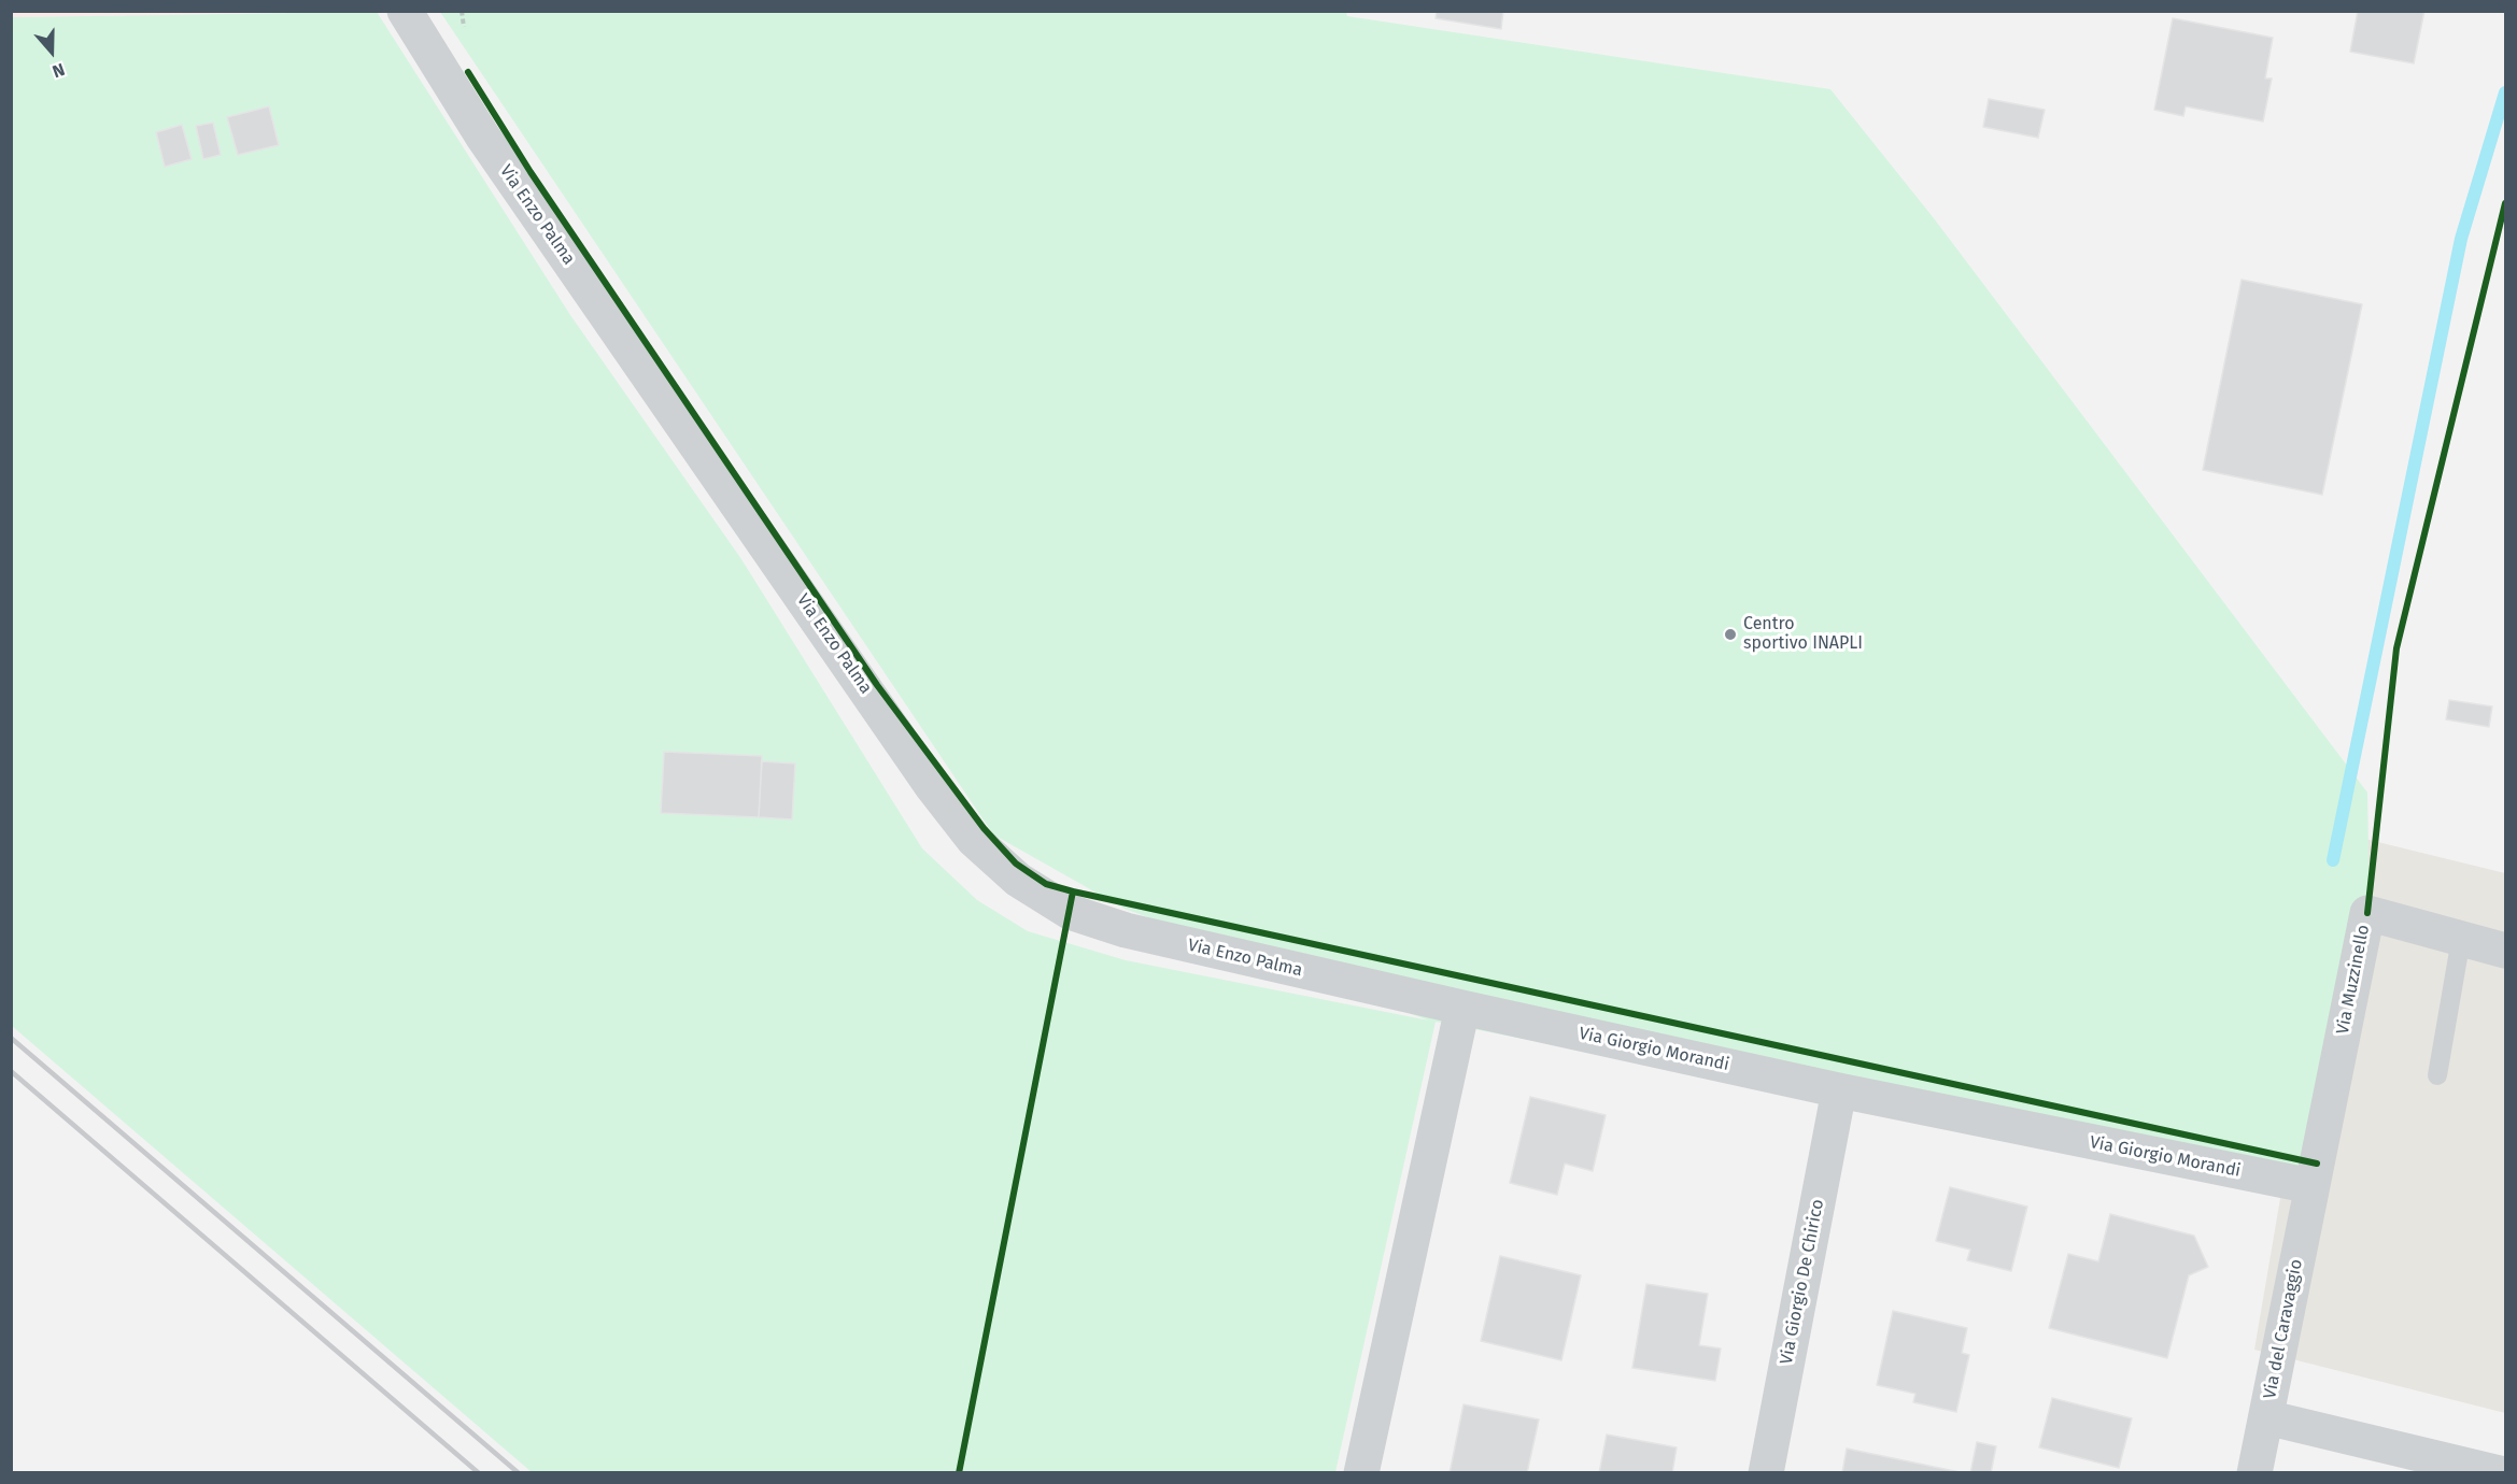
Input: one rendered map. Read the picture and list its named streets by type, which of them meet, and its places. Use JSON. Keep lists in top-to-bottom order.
{
  "streets": {
    "street": [
      "Via Enzo Palma",
      "Via Muzzinello",
      "Via Giorgio Morandi",
      "Via Giorgio De Chirico",
      "Via del Caravaggio"
    ]
  },
  "crossings": [
    ["Via Enzo Palma", "Via Giorgio Morandi"],
    ["Via Muzzinello", "Via Giorgio Morandi"],
    ["Via Muzzinello", "Via del Caravaggio"],
    ["Via Giorgio Morandi", "Via Giorgio De Chirico"],
    ["Via Giorgio Morandi", "Via del Caravaggio"]
  ],
  "places": ["Centro sportivo INAPLI"],
  "north": "bottom"
}
